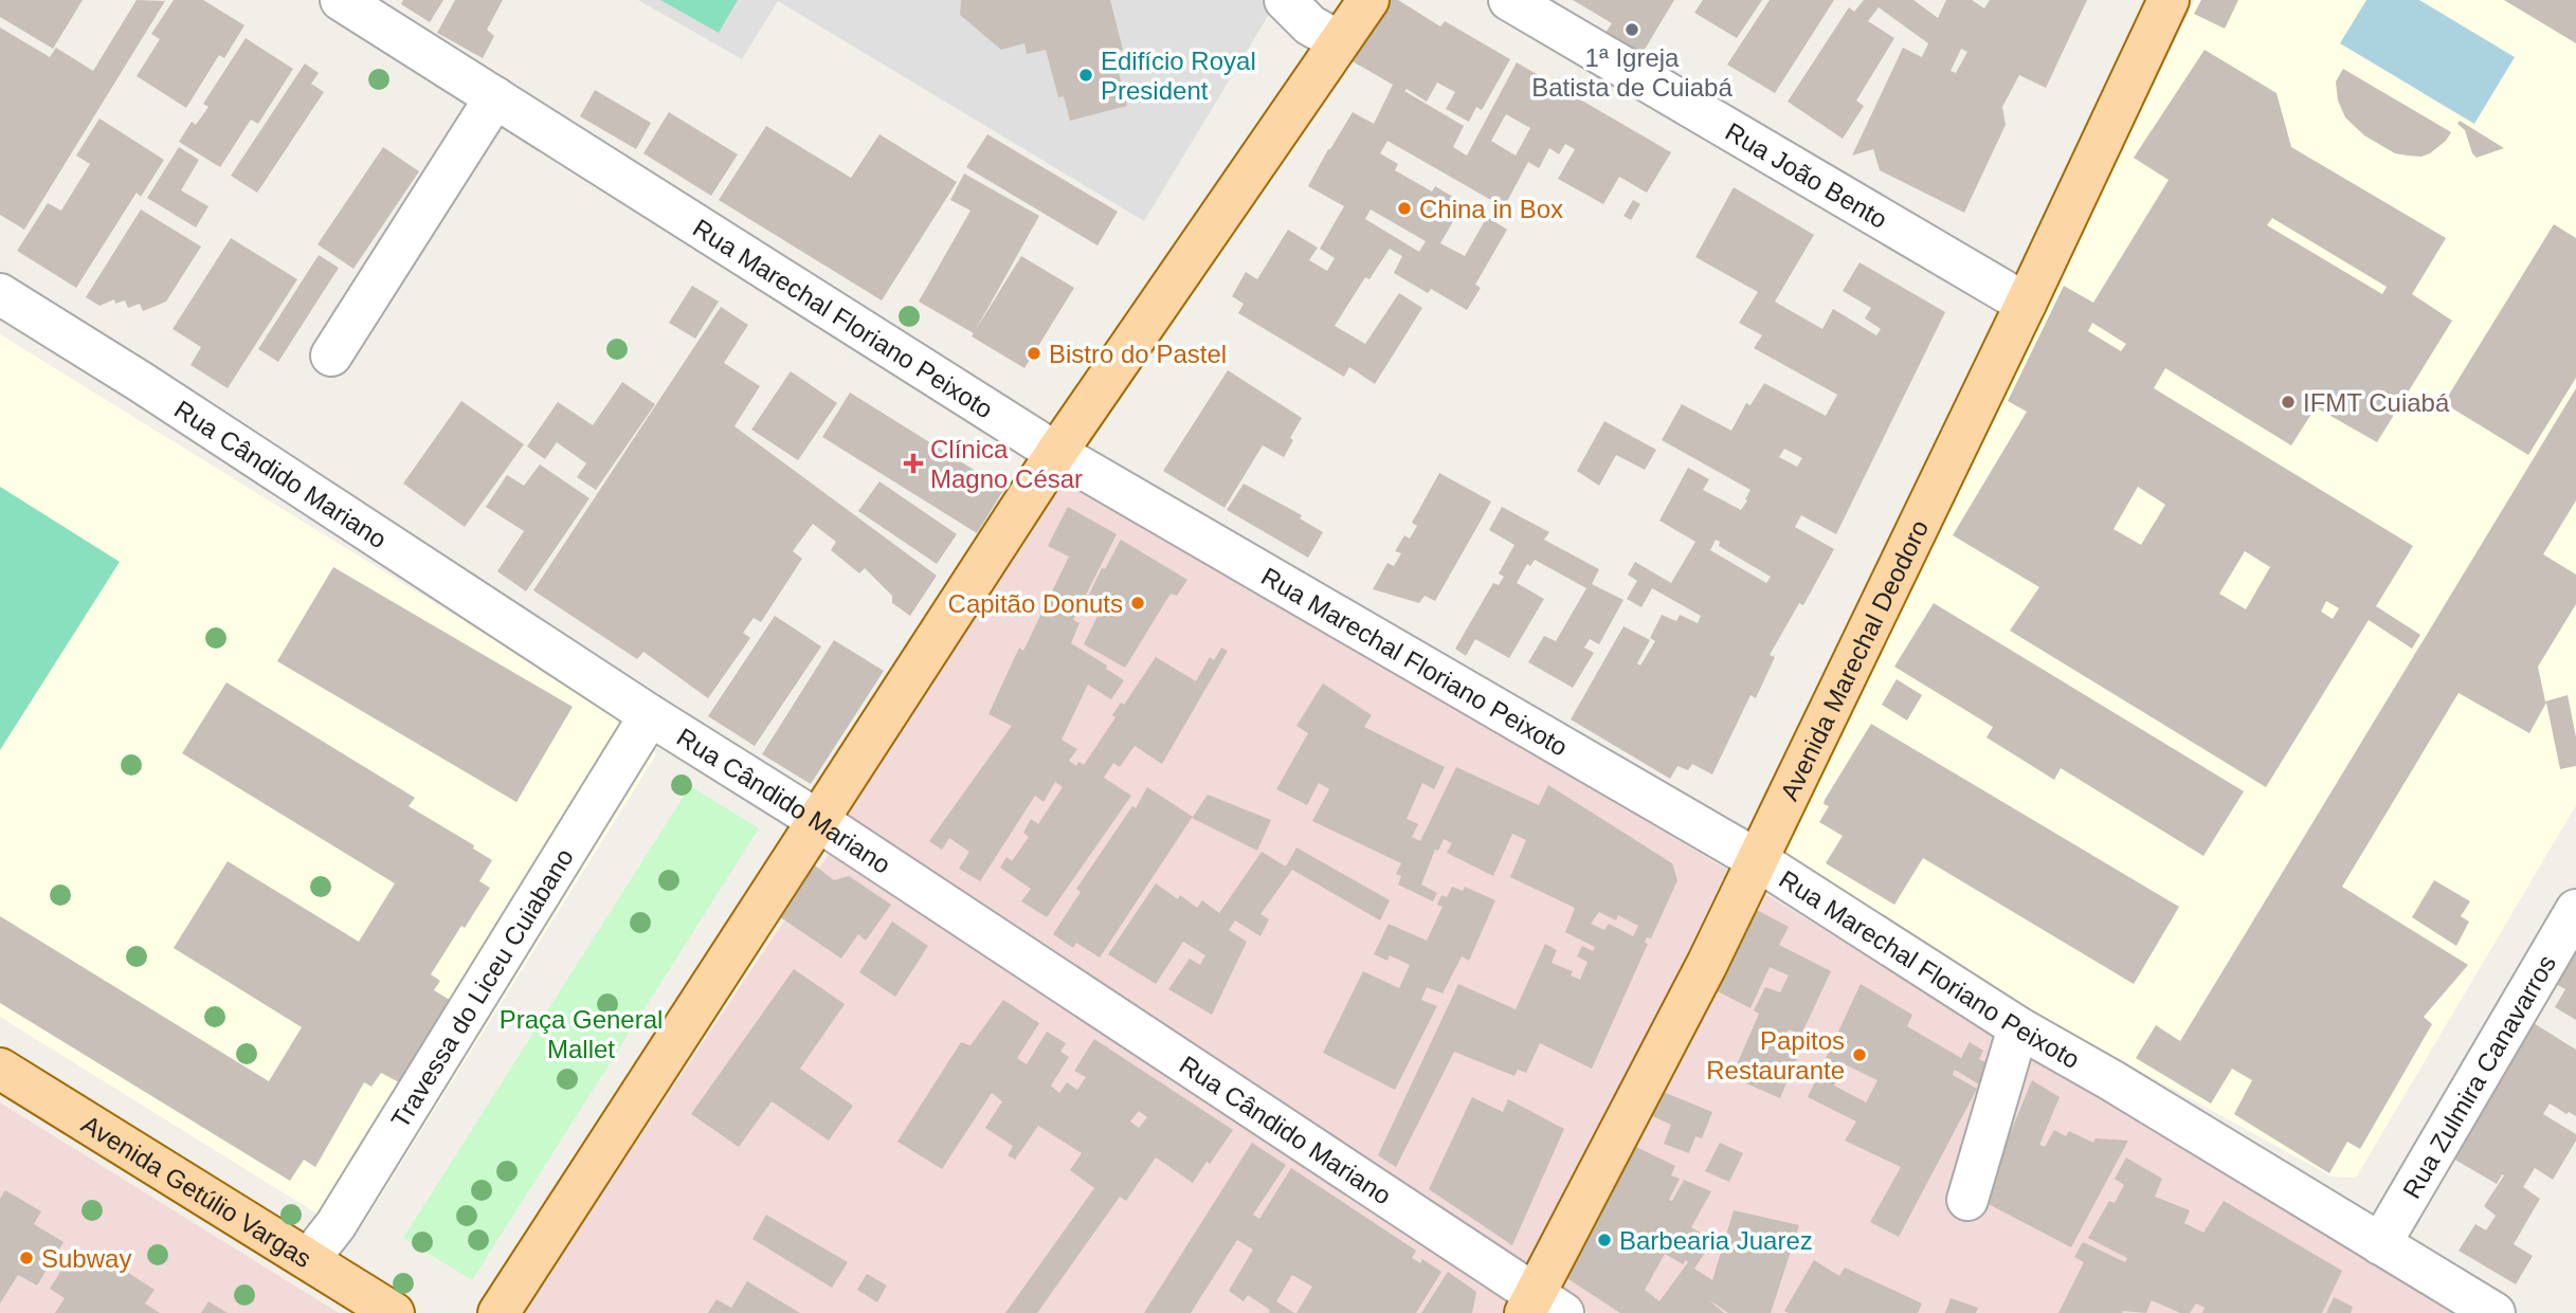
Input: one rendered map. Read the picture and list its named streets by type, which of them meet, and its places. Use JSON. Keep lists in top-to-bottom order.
{
  "streets": {
    "main road": ["Avenida Marechal Deodoro", "Avenida Getúlio Vargas"],
    "street": [
      "Rua João Bento",
      "Rua Marechal Floriano Peixoto",
      "Rua Cândido Mariano",
      "Travessa do Liceu Cuiabano",
      "Rua Zulmira Canavarros"
    ]
  },
  "crossings": [
    ["Rua João Bento", "Avenida Marechal Deodoro"],
    ["Rua Marechal Floriano Peixoto", "Avenida Marechal Deodoro"],
    ["Rua Marechal Floriano Peixoto", "Rua Zulmira Canavarros"],
    ["Rua Cândido Mariano", "Avenida Marechal Deodoro"],
    ["Rua Cândido Mariano", "Travessa do Liceu Cuiabano"],
    ["Travessa do Liceu Cuiabano", "Avenida Getúlio Vargas"]
  ],
  "parks": ["Praça General Mallet"],
  "places": {
    "other": [
      "1ª Igreja Batista de Cuiabá",
      "Edifício Royal President",
      "China in Box",
      "Bistro do Pastel",
      "IFMT Cuiabá",
      "Capitão Donuts",
      "Papitos Restaurante",
      "Barbearia Juarez",
      "Subway"
    ],
    "health": ["Clínica Magno César"]
  }
}
